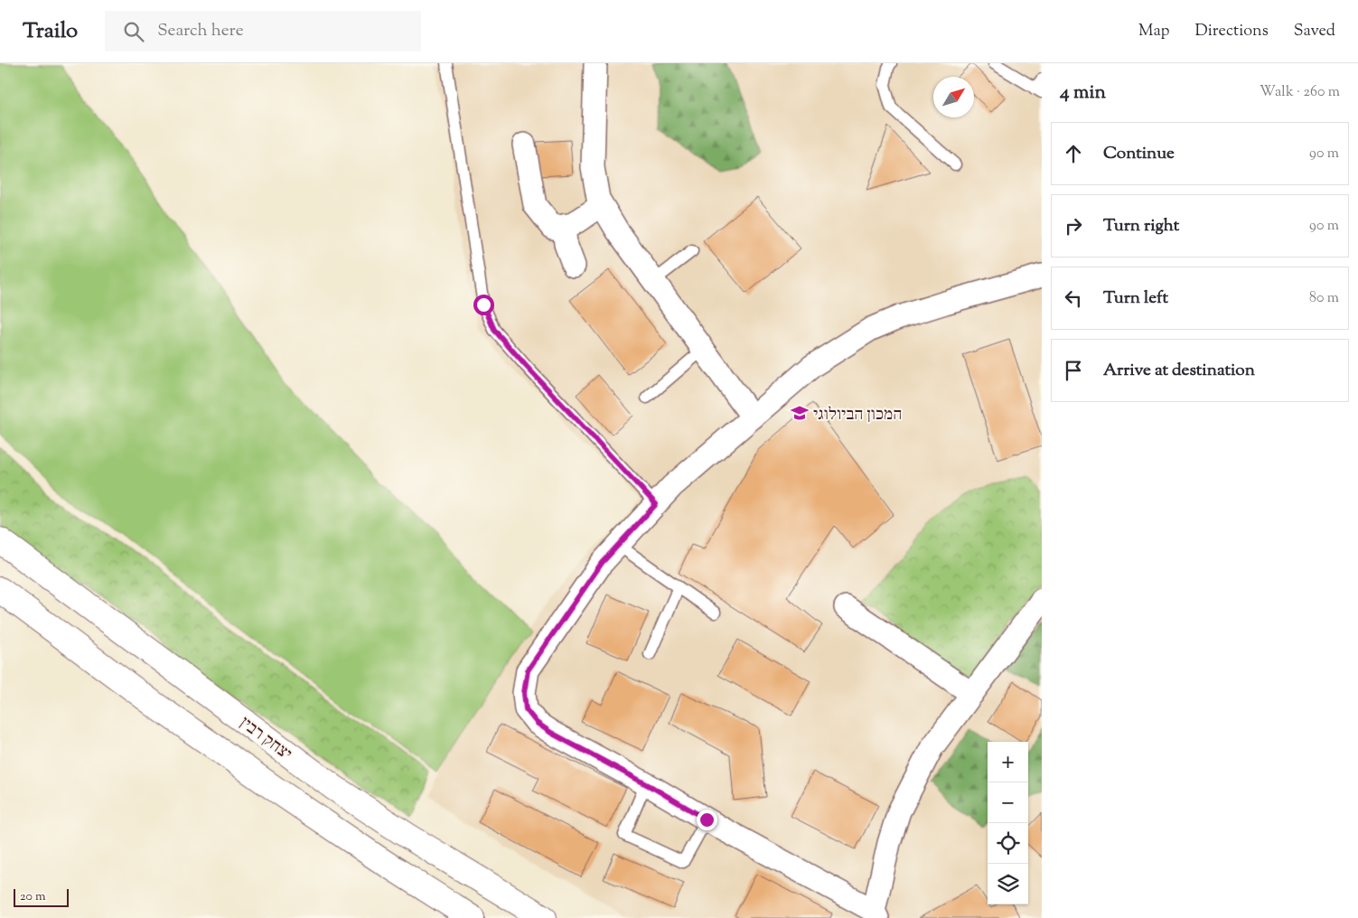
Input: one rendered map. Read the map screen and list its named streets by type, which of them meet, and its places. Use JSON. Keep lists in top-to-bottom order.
{
  "streets": {
    "main road": ["יצחק רבין"]
  },
  "places": {
    "school or university": ["המכון הביולוגי"]
  },
  "scale_bar": "20 m",
  "north": "top right",
  "page": {
    "header": "Trailo",
    "search": "Search here",
    "nav": ["Map", "Directions", "Saved"],
    "heading": ["4 min", "Walk · 260 m"],
    "list": [
      ["Continue", "90 m"],
      ["Turn right", "90 m"],
      ["Turn left", "80 m"],
      "Arrive at destination"
    ],
    "map_buttons": ["+", "−"],
    "scale": "20 m"
  }
}
